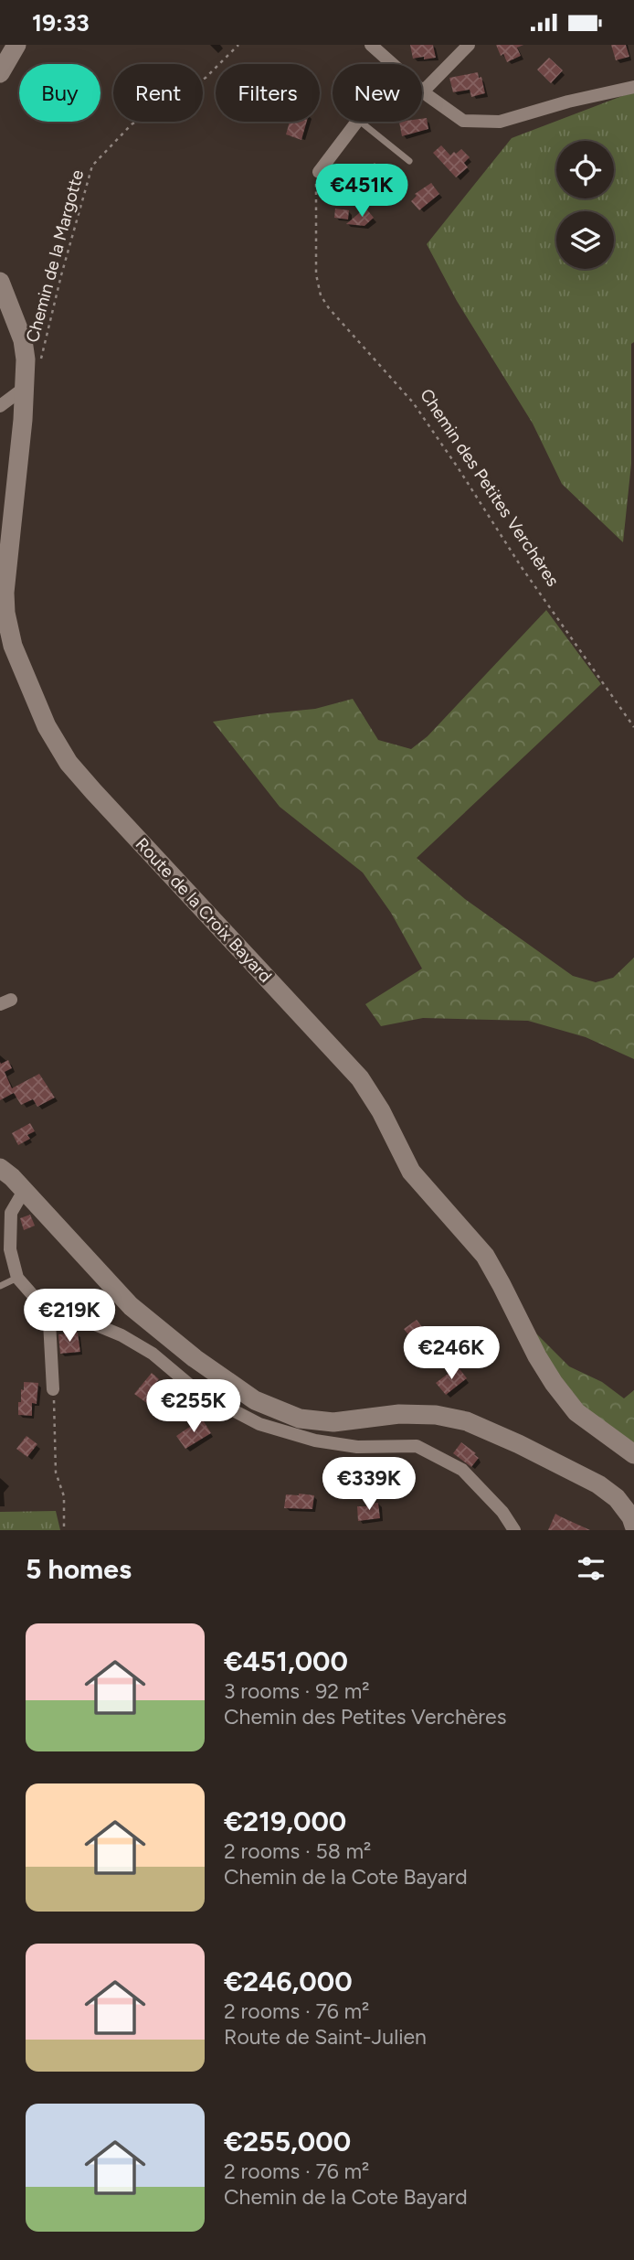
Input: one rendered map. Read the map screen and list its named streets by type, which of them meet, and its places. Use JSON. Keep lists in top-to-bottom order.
{
  "streets": {
    "main road": ["Route de la Croix Bayard"],
    "path": ["Chemin de la Margotte", "Chemin des Petites Verchères"]
  },
  "page": {
    "status": "19:33",
    "chip": [
      "Buy",
      "Rent",
      "Filters",
      "New"
    ],
    "price": [
      "€451K",
      "€219K",
      "€246K",
      "€255K",
      "€339K"
    ],
    "heading": "5 homes",
    "list": [
      {
        "name": "€451,000",
        "note": "3 rooms · 92 m² · Chemin des Petites Verchères"
      },
      {
        "name": "€219,000",
        "note": "2 rooms · 58 m² · Chemin de la Cote Bayard"
      },
      {
        "name": "€246,000",
        "note": "2 rooms · 76 m² · Route de Saint-Julien"
      },
      {
        "name": "€255,000",
        "note": "2 rooms · 76 m² · Chemin de la Cote Bayard"
      }
    ]
  }
}
